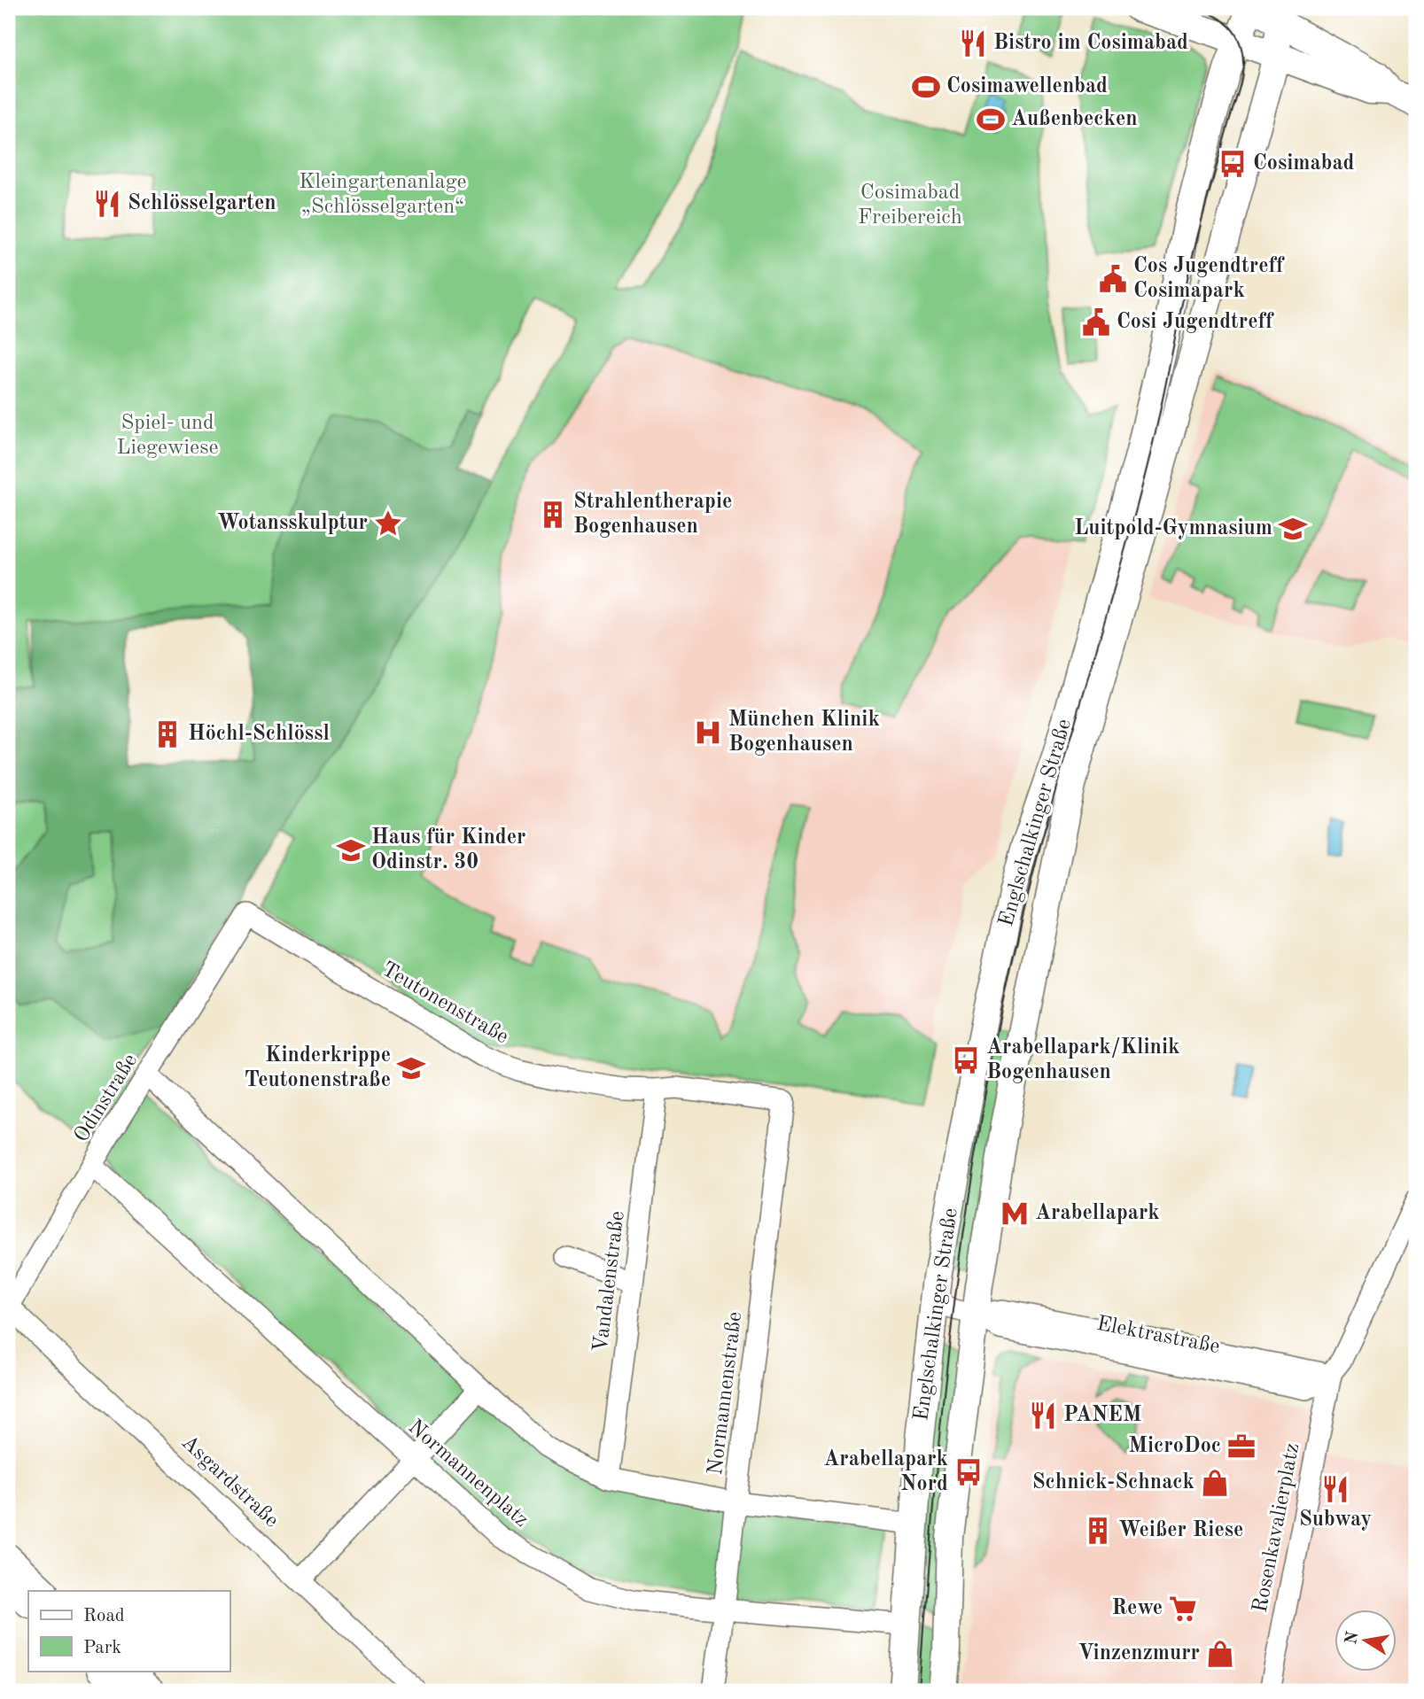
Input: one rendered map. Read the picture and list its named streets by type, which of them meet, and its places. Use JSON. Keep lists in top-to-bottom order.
{
  "streets": {
    "main road": ["Englschalkinger Straße"],
    "street": [
      "Teutonenstraße",
      "Odinstraße",
      "Vandalenstraße",
      "Elektrastraße",
      "Normannenstraße",
      "Normannenplatz",
      "Asgardstraße",
      "Rosenkavalierplatz"
    ]
  },
  "crossings": [
    ["Englschalkinger Straße", "Elektrastraße"],
    ["Englschalkinger Straße", "Normannenplatz"],
    ["Teutonenstraße", "Odinstraße"],
    ["Teutonenstraße", "Vandalenstraße"],
    ["Teutonenstraße", "Normannenstraße"],
    ["Odinstraße", "Normannenplatz"],
    ["Odinstraße", "Asgardstraße"],
    ["Elektrastraße", "Rosenkavalierplatz"],
    ["Normannenstraße", "Normannenplatz"]
  ],
  "parks": ["Kleingartenanlage „Schlösselgarten“", "Cosimabad Freibereich", "Spiel- und Liegewiese"],
  "places": {
    "restaurant": [
      "Bistro im Cosimabad",
      "Schlösselgarten",
      "PANEM",
      "Subway"
    ],
    "sports": ["Cosimawellenbad", "Außenbecken"],
    "bus stop": ["Cosimabad", "Arabellapark/Klinik Bogenhausen", "Arabellapark Nord"],
    "public building": ["Cos Jugendtreff Cosimapark", "Cosi Jugendtreff"],
    "building": ["Strahlentherapie Bogenhausen", "Höchl-Schlössl", "Weißer Riese"],
    "place": ["Wotansskulptur"],
    "school or university": ["Luitpold-Gymnasium", "Haus für Kinder Odinstr. 30", "Kinderkrippe Teutonenstraße"],
    "hospital": ["München Klinik Bogenhausen"],
    "metro station": ["Arabellapark"],
    "office": ["MicroDoc"],
    "shop": ["Schnick-Schnack", "Vinzenzmurr"],
    "supermarket": ["Rewe"]
  },
  "legend": ["Road", "Park"],
  "north": "left"
}
